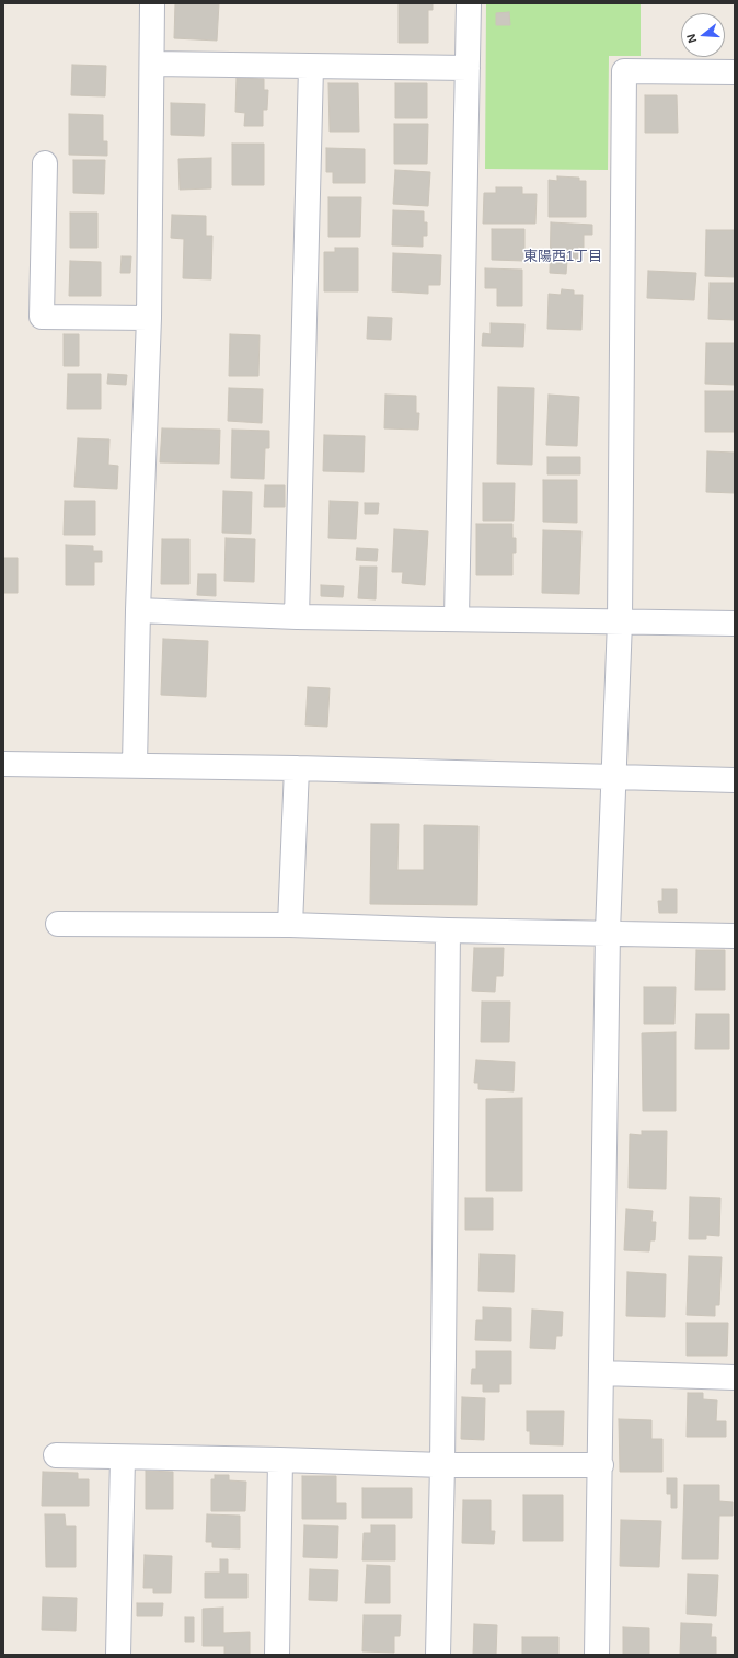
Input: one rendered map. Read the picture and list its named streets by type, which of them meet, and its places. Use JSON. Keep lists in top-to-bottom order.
{
  "districts": ["東陽西1丁目"],
  "north": "left"
}
